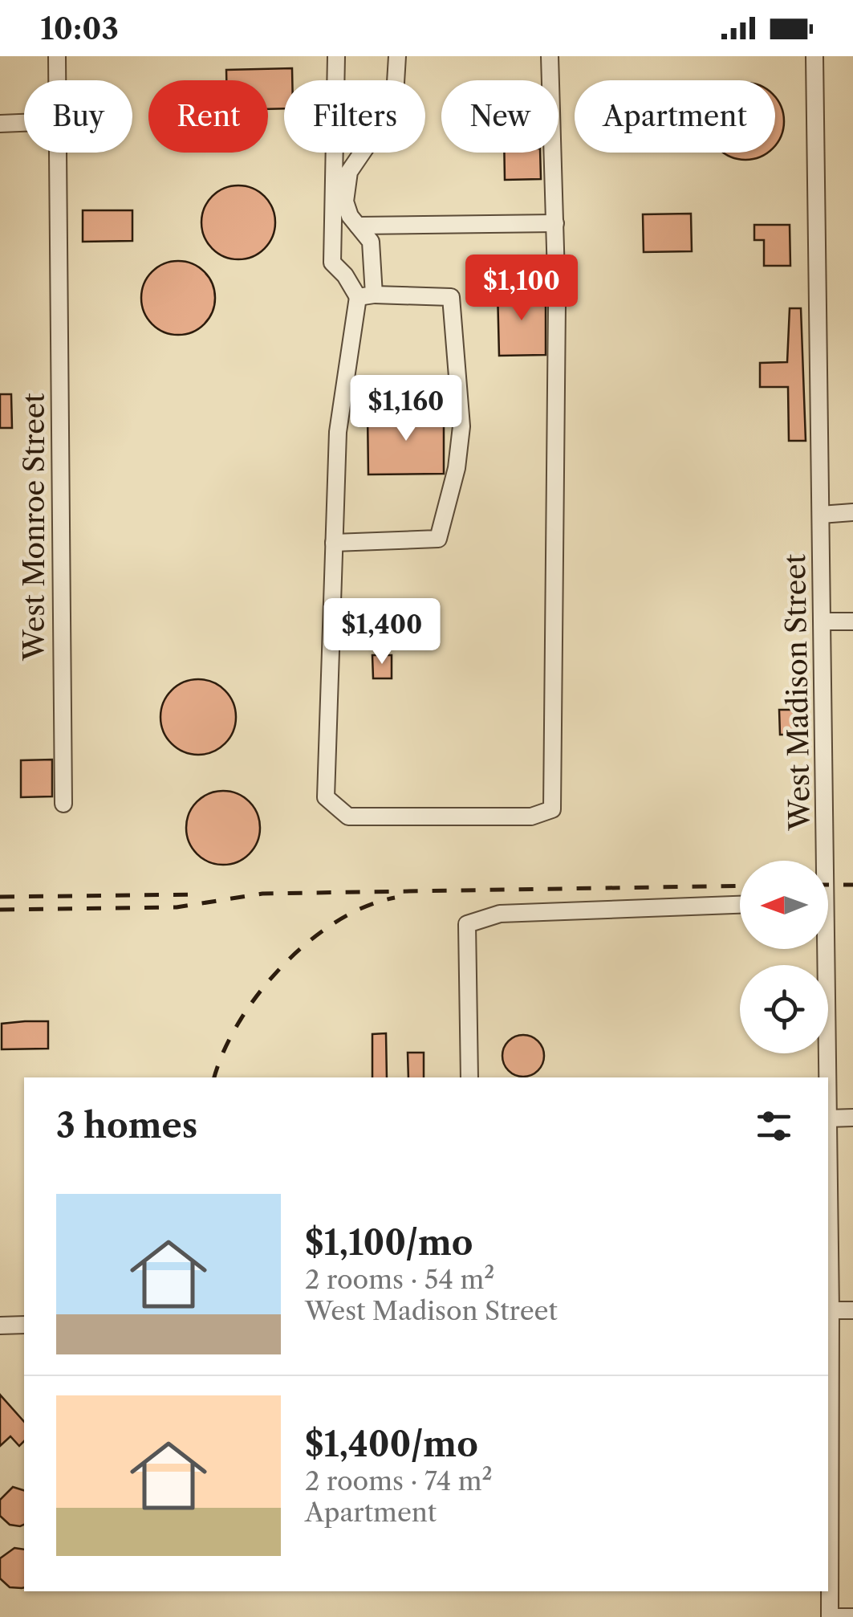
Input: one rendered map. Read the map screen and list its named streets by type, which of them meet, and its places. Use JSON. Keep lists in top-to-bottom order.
{
  "streets": {
    "street": ["West Monroe Street", "West Madison Street"]
  },
  "north": "left",
  "page": {
    "status": "10:03",
    "chip": [
      "Buy",
      "Rent",
      "Filters",
      "New",
      "Apartment"
    ],
    "price": ["$1,100", "$1,160", "$1,400"],
    "heading": "3 homes",
    "list": [
      {
        "name": "$1,100/mo",
        "note": "2 rooms · 54 m² · West Madison Street"
      },
      {
        "name": "$1,400/mo",
        "note": "2 rooms · 74 m² · Apartment"
      }
    ]
  }
}
